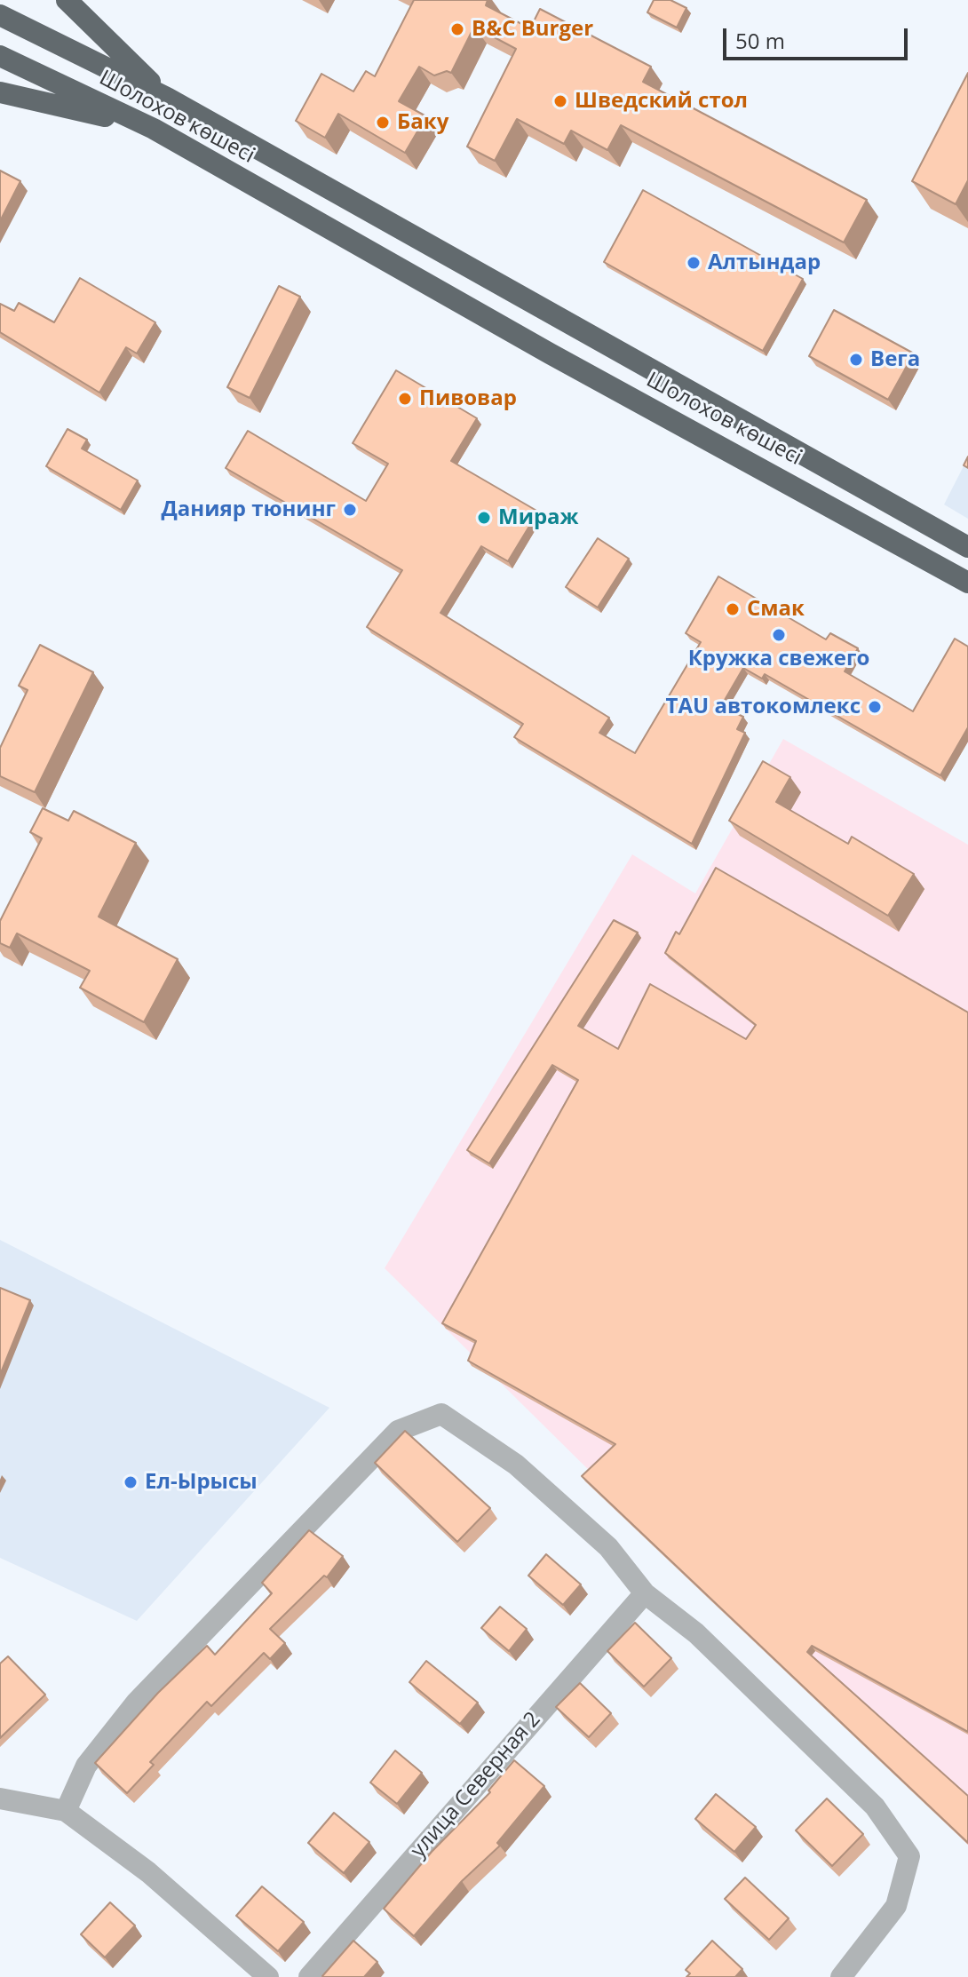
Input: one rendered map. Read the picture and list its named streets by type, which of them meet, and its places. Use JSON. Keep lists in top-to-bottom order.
{
  "streets": {
    "highway": ["Шолохов көшесі"],
    "street": ["улица Северная 2"]
  },
  "places": [
    "B&C Burger",
    "Шведский стол",
    "Баку",
    "Алтындар",
    "Вега",
    "Пивовар",
    "Данияр тюнинг",
    "Мираж",
    "Смак",
    "Кружка свежего",
    "TAU автокомлекс",
    "Ел-Ырысы"
  ],
  "scale_bar": "50 m"
}
